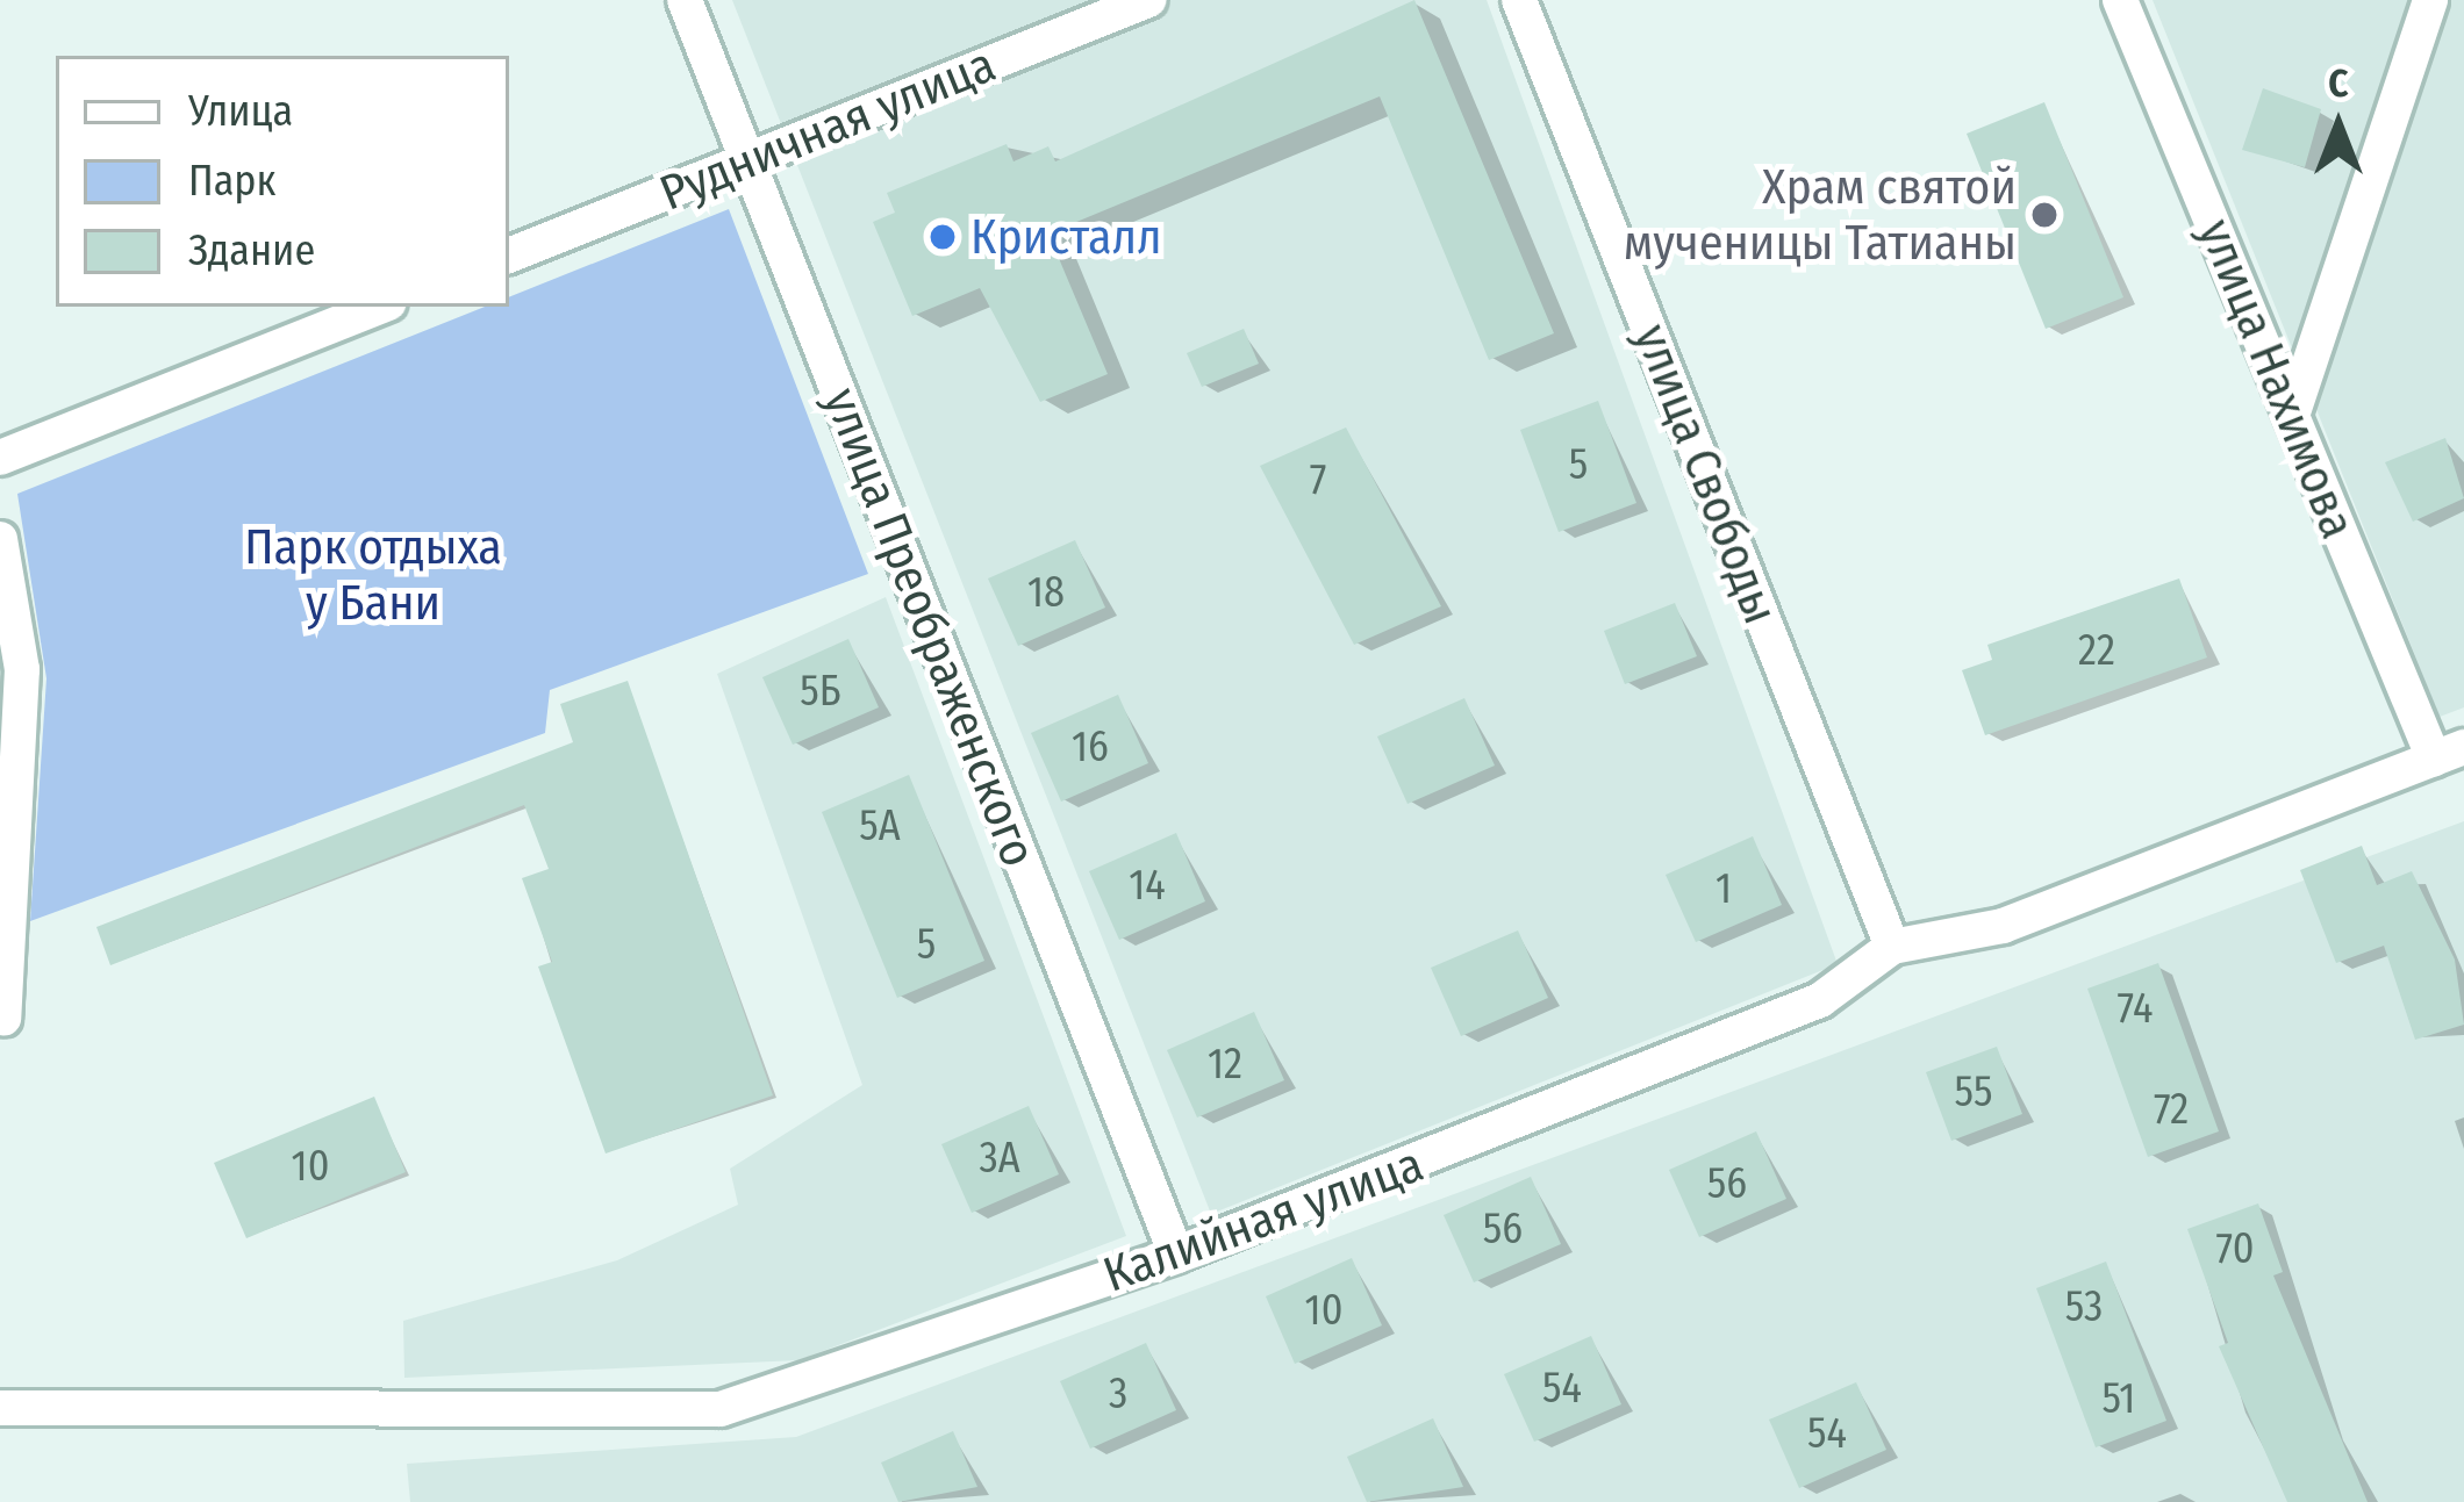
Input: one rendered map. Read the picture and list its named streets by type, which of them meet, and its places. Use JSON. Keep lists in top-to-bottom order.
{
  "streets": {
    "street": [
      "Рудничная улица",
      "улица Нахимова",
      "улица Свободы",
      "улица Преображенского",
      "Калийная улица"
    ]
  },
  "crossings": [
    ["Рудничная улица", "улица Преображенского"],
    ["улица Нахимова", "Калийная улица"],
    ["улица Свободы", "Калийная улица"],
    ["улица Преображенского", "Калийная улица"]
  ],
  "parks": ["Парк отдыха у Бани"],
  "places": ["Храм святой мученицы Татианы", "Кристалл"],
  "house_numbers": [
    "5",
    "7",
    "18",
    "22",
    "5Б",
    "16",
    "5А",
    "14",
    "1",
    "5",
    "74",
    "12",
    "55",
    "72",
    "3А",
    "10",
    "56",
    "56",
    "70",
    "53",
    "10",
    "54",
    "3",
    "51",
    "54"
  ],
  "legend": ["Улица", "Парк", "Здание"],
  "north": "top"
}
